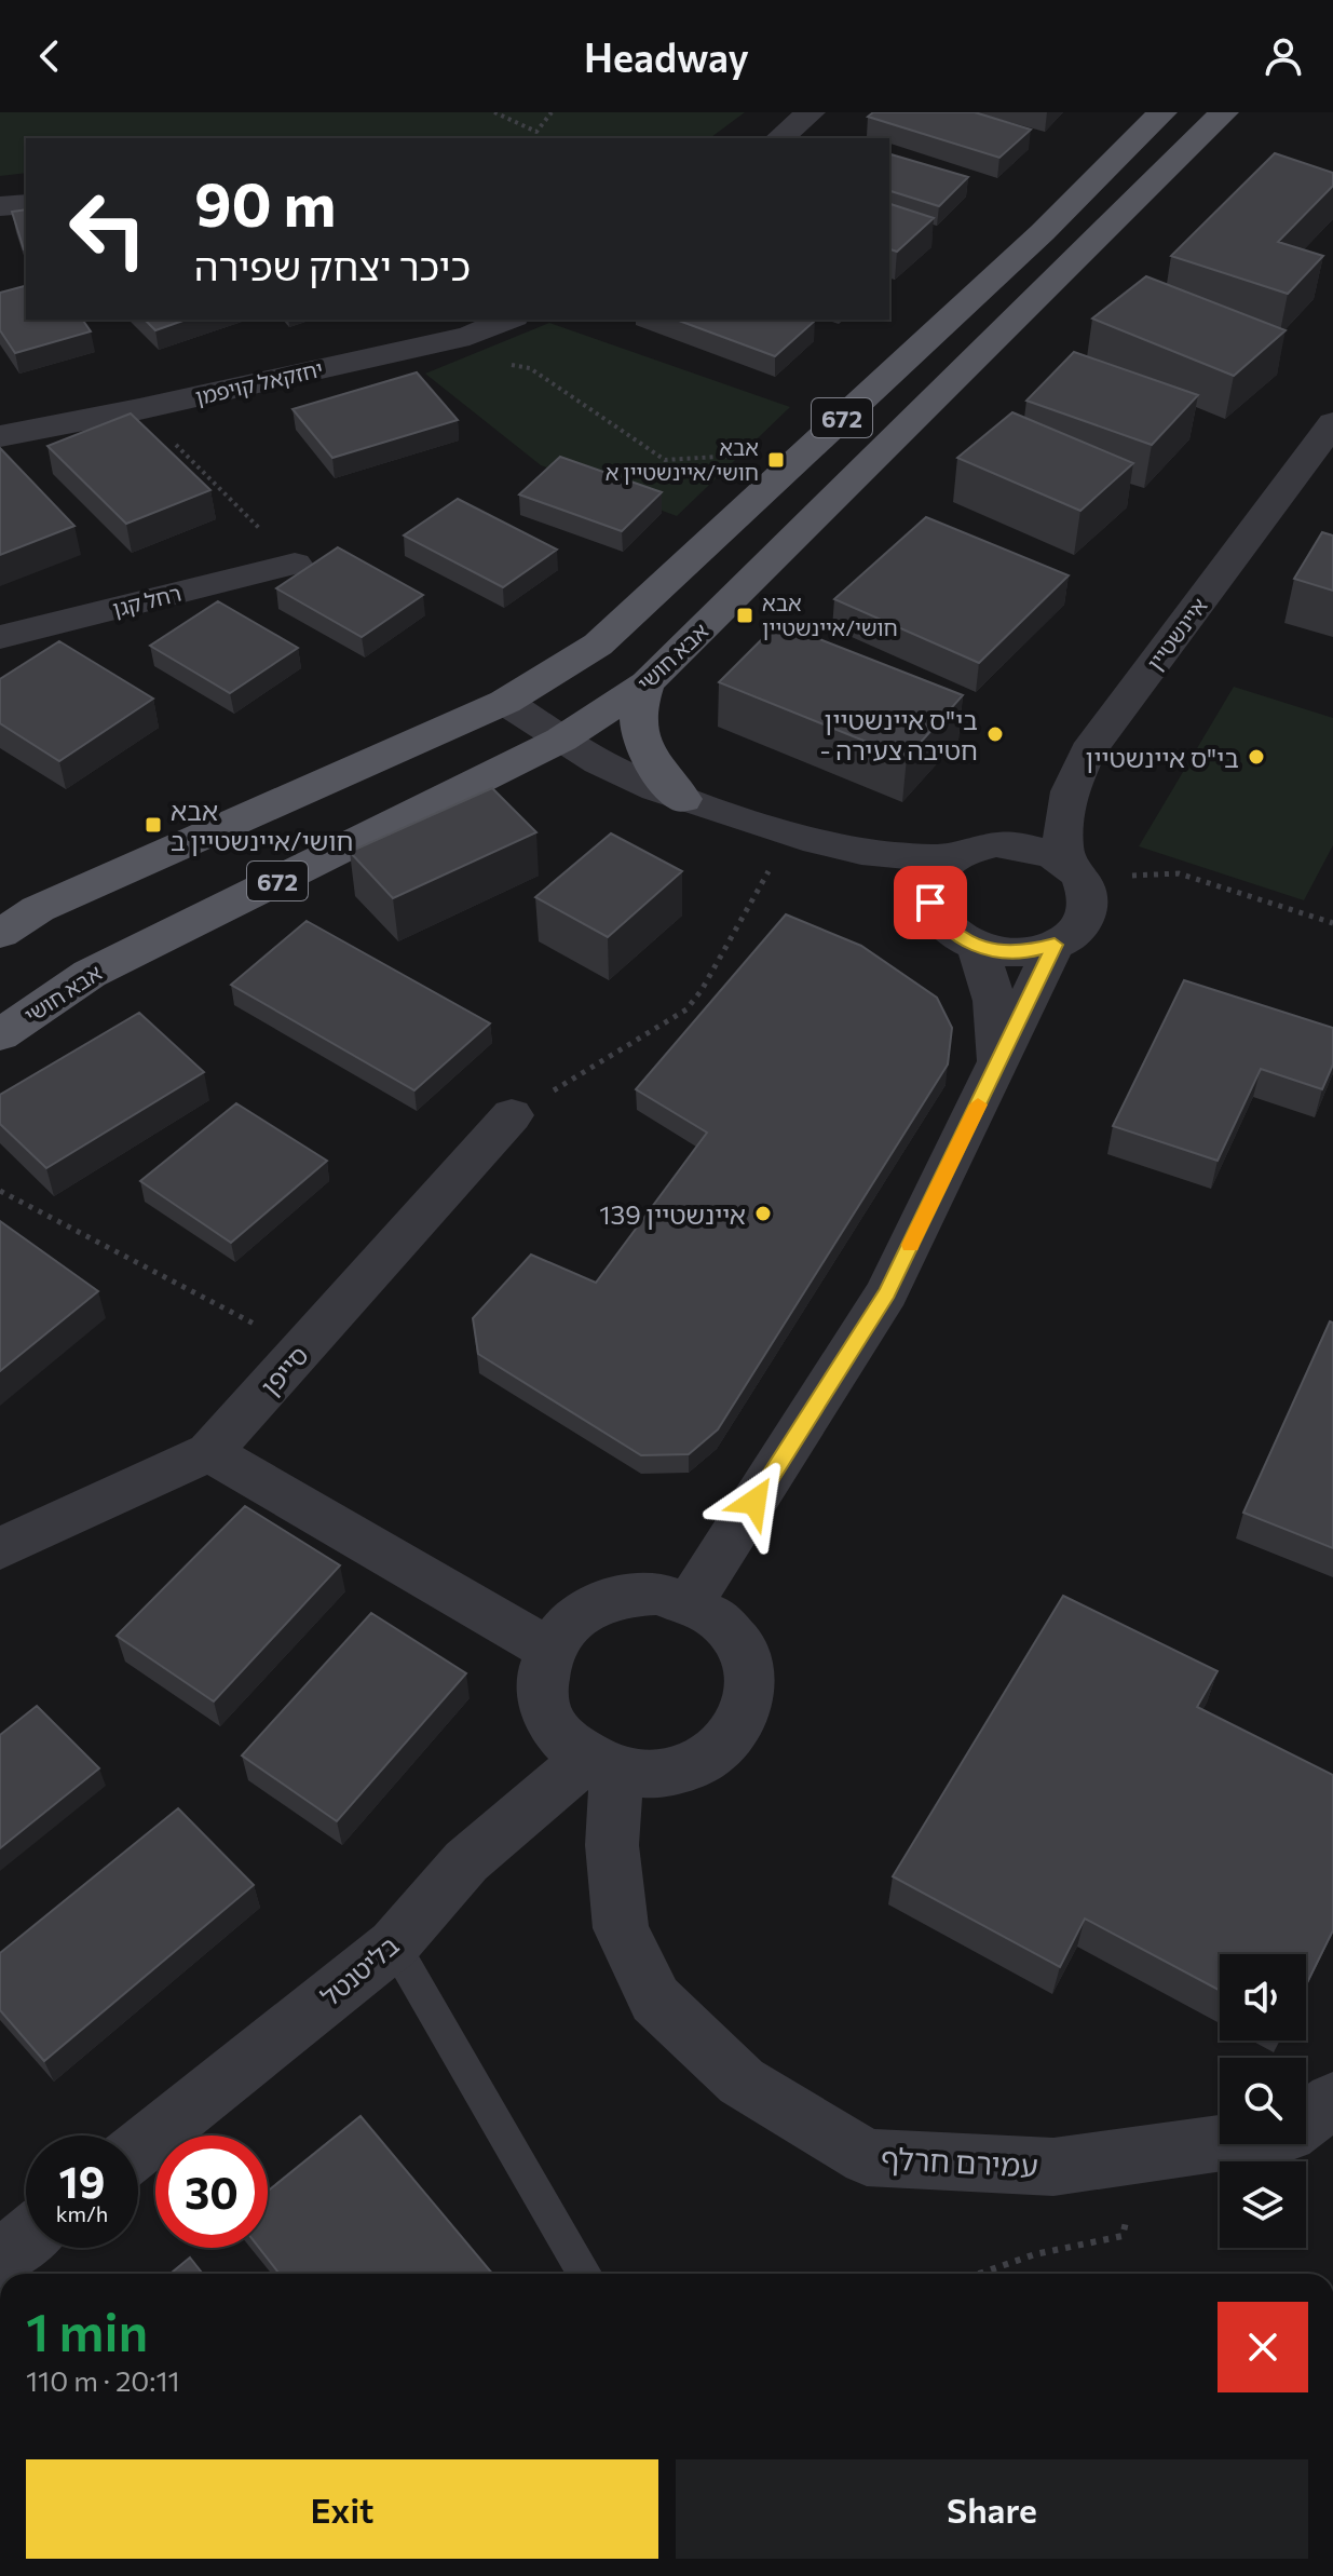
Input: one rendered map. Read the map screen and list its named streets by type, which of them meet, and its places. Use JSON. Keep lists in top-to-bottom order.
{
  "streets": {
    "main road": ["672", "אבא חושי"],
    "street": [
      "יחזקאל קויפמן",
      "רחל קגן",
      "איינשטיין",
      "סייפן",
      "בליטנטל",
      "עמירם חרלף"
    ]
  },
  "crossings": [
    ["בליטנטל", "עמירם חרלף"]
  ],
  "places": {
    "transit": ["אבא חושי/איינשטיין א", "אבא חושי/איינשטיין", "אבא חושי/איינשטיין ב"],
    "other": ["בי\"ס איינשטיין - חטיבה צעירה", "בי\"ס איינשטיין", "איינשטיין 139"]
  },
  "page": {
    "header": "Headway",
    "turn": ["90 m", "כיכר יצחק שפירה"],
    "speed": "19 km/h",
    "limit": "30",
    "heading": ["1 min", "110 m · 20:11"],
    "buttons": ["Exit", "Share"]
  }
}
